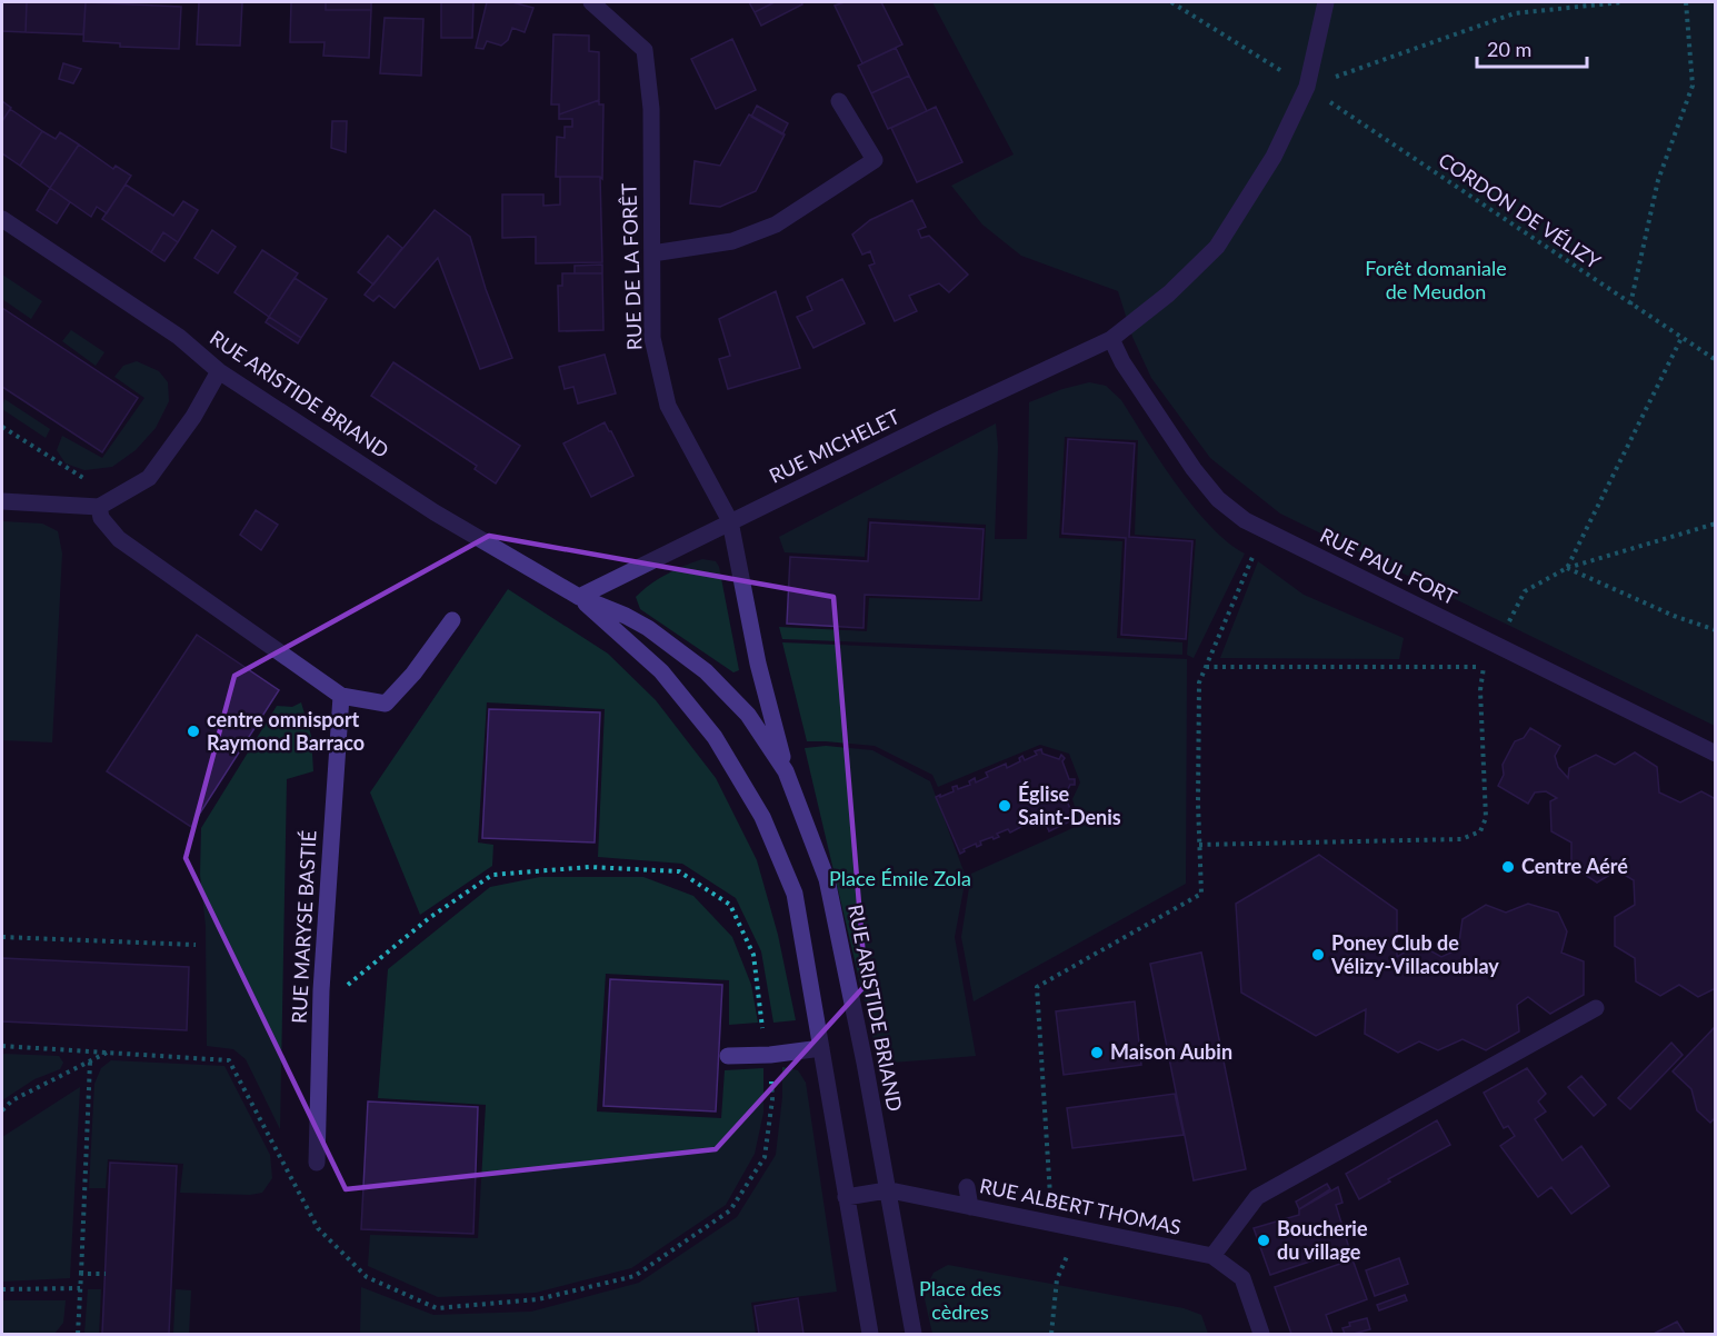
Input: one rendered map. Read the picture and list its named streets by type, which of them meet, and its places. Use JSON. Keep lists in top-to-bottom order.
{
  "streets": {
    "street": [
      "RUE DE LA FORÊT",
      "RUE ARISTIDE BRIAND",
      "RUE MICHELET",
      "RUE PAUL FORT",
      "RUE MARYSE BASTIÉ",
      "RUE ALBERT THOMAS"
    ],
    "path": ["CORDON DE VÉLIZY"]
  },
  "crossings": [
    ["CORDON DE VÉLIZY", "RUE MICHELET"],
    ["RUE DE LA FORÊT", "RUE ARISTIDE BRIAND"],
    ["RUE DE LA FORÊT", "RUE MICHELET"],
    ["RUE ARISTIDE BRIAND", "RUE MICHELET"],
    ["RUE ARISTIDE BRIAND", "RUE ALBERT THOMAS"],
    ["RUE MICHELET", "RUE PAUL FORT"]
  ],
  "parks": ["Forêt domaniale de Meudon", "Place Émile Zola", "Place des cèdres"],
  "places": [
    "centre omnisport Raymond Barraco",
    "Église Saint-Denis",
    "Centre Aéré",
    "Poney Club de Vélizy-Villacoublay",
    "Maison Aubin",
    "Boucherie du village"
  ],
  "scale_bar": "20 m"
}
